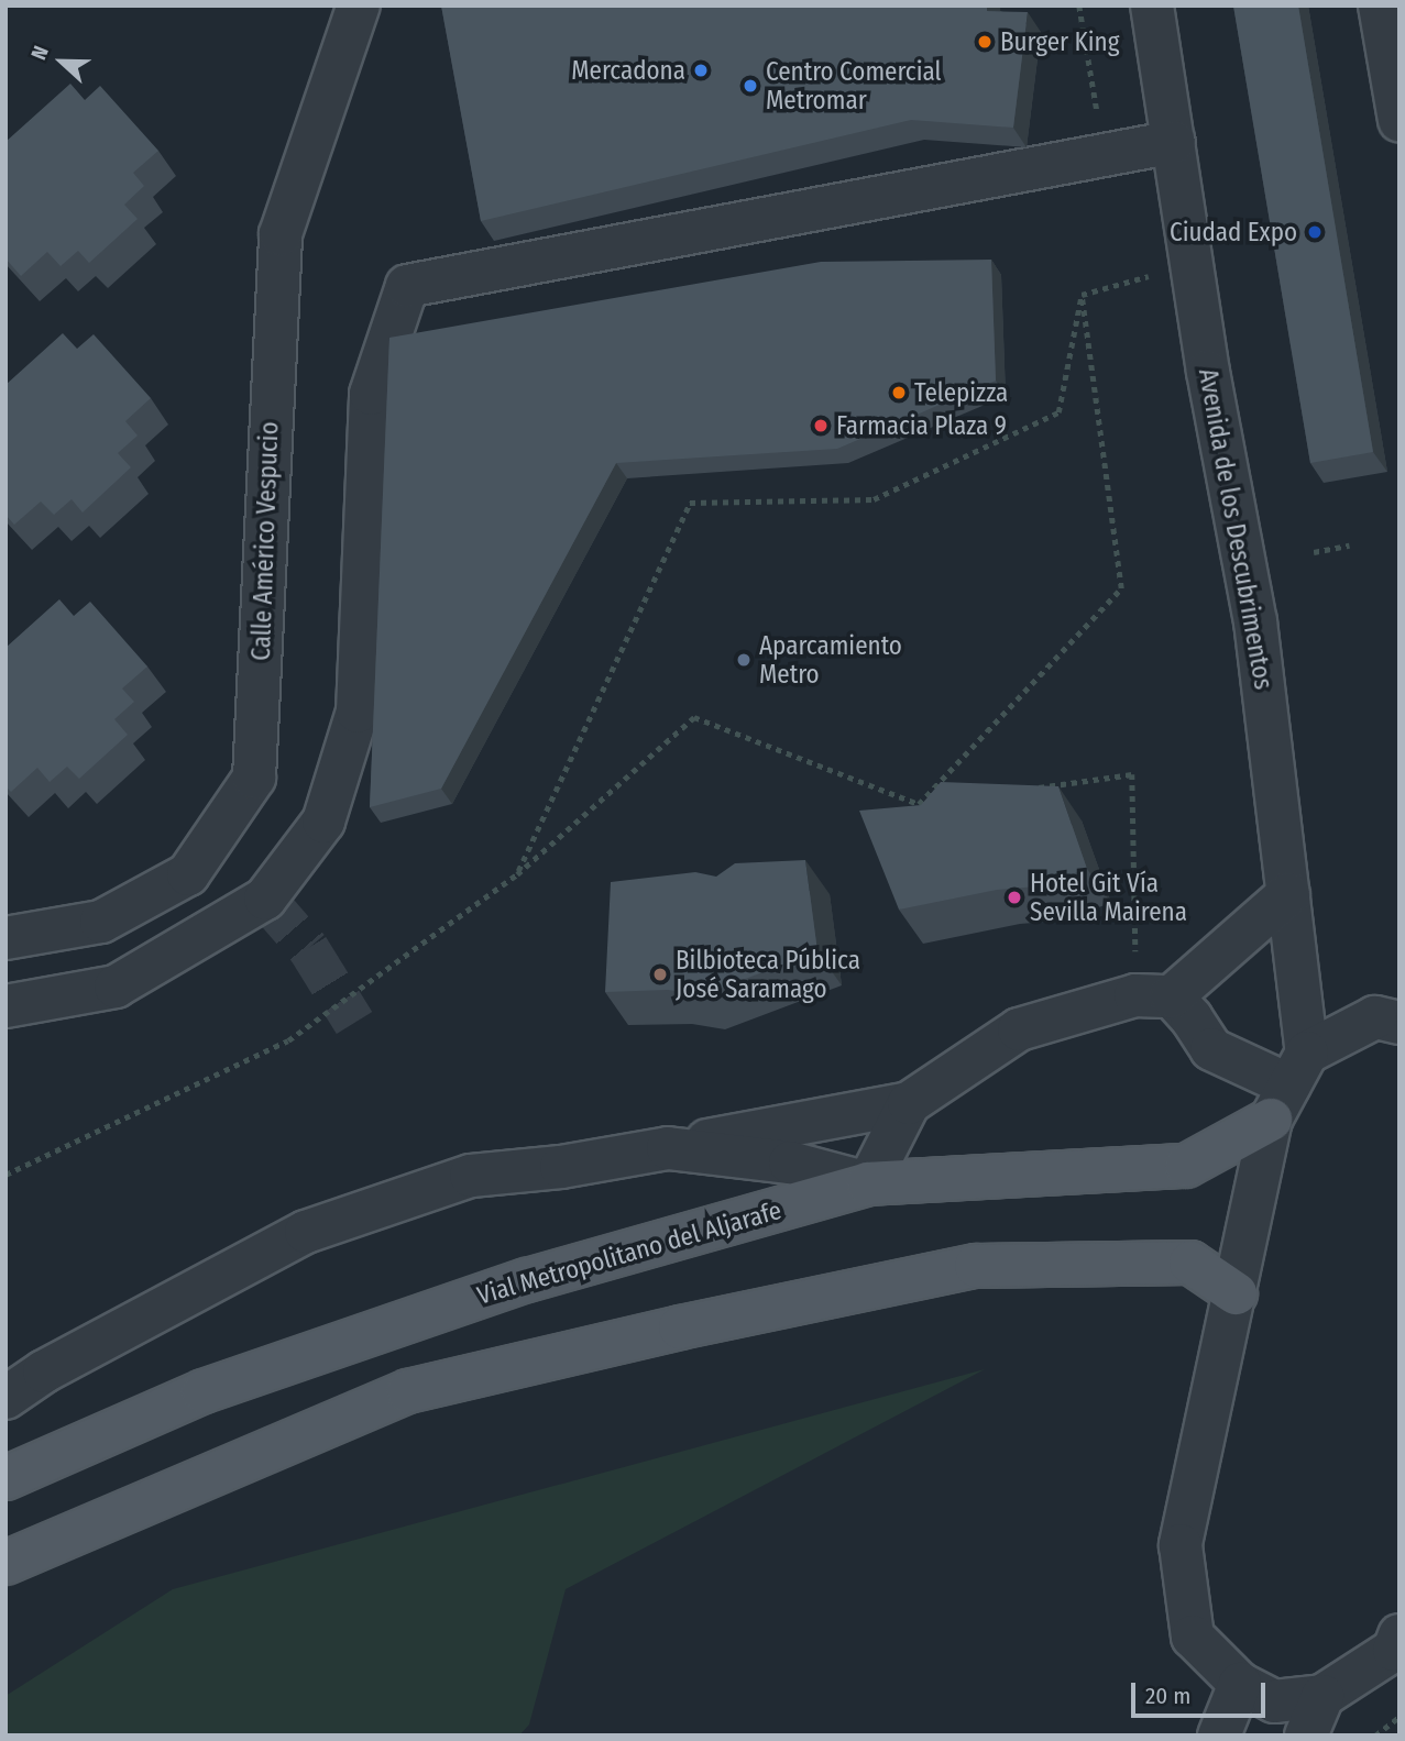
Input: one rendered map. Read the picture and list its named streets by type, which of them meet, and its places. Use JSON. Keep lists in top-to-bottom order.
{
  "streets": {
    "main road": ["Vial Metropolitano del Aljarafe"],
    "street": ["Avenida de los Descubrimentos", "Calle Américo Vespucio"]
  },
  "crossings": [
    ["Avenida de los Descubrimentos", "Vial Metropolitano del Aljarafe"]
  ],
  "places": [
    "Burger King",
    "Mercadona",
    "Centro Comercial Metromar",
    "Ciudad Expo",
    "Telepizza",
    "Farmacia Plaza 9",
    "Aparcamiento Metro",
    "Hotel Git Vía Sevilla Mairena",
    "Bilbioteca Pública José Saramago"
  ],
  "scale_bar": "20 m",
  "north": "left"
}
